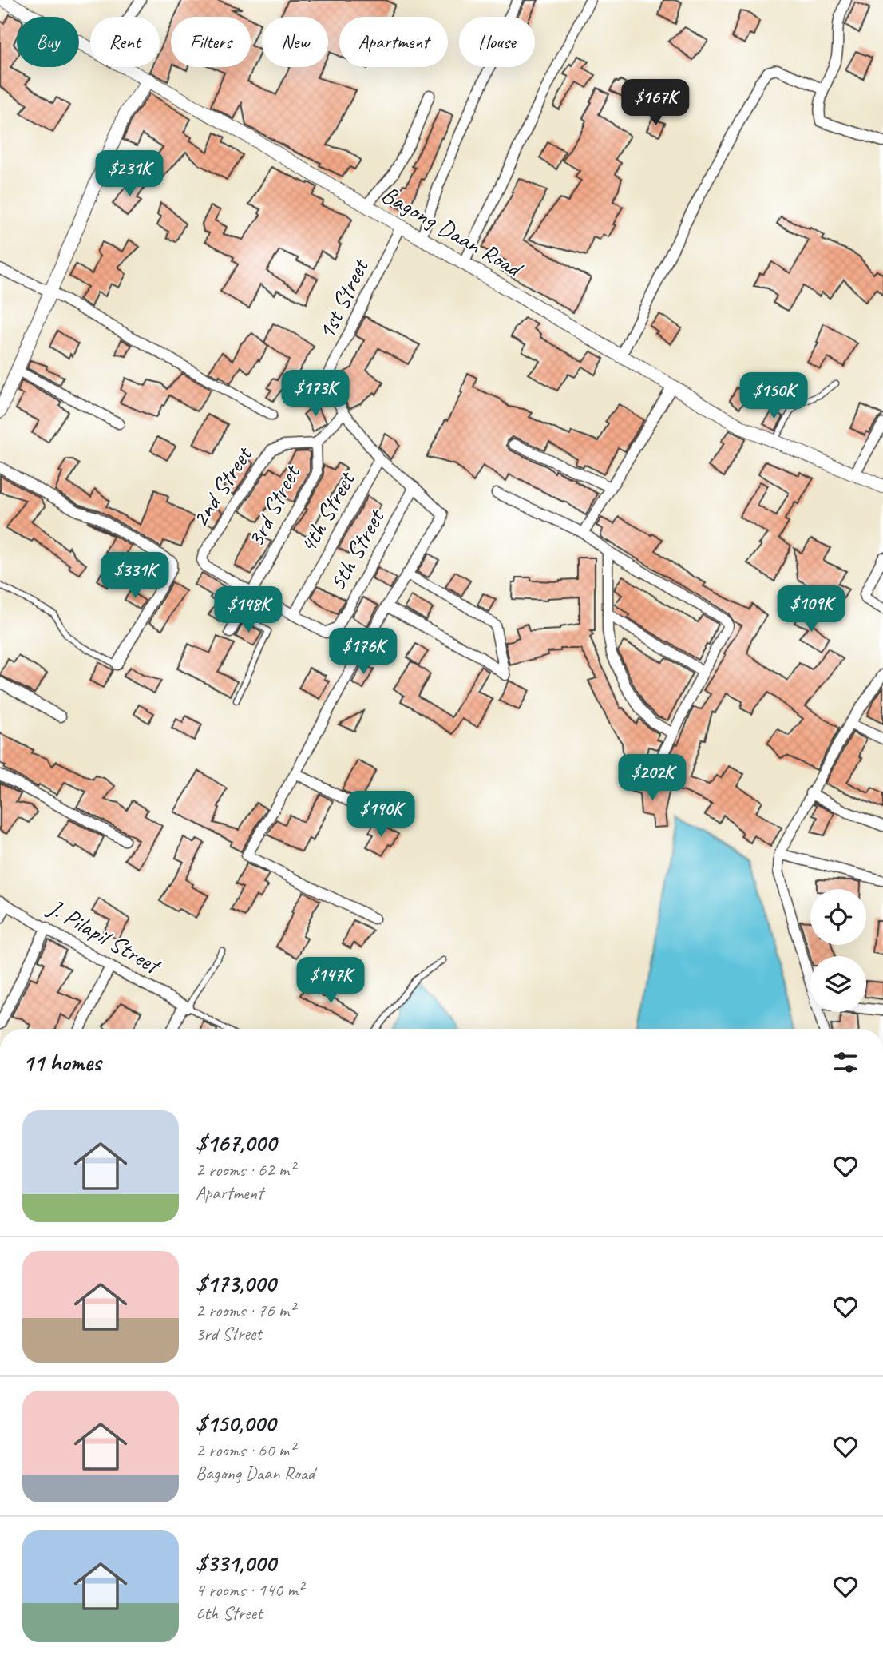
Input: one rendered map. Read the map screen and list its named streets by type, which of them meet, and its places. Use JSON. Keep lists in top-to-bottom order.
{
  "streets": {
    "street": [
      "Bagong Daan Road",
      "1st Street",
      "2nd Street",
      "3rd Street",
      "4th Street",
      "5th Street",
      "J. Pilapil Street"
    ]
  },
  "crossings": [
    ["Bagong Daan Road", "1st Street"],
    ["1st Street", "3rd Street"],
    ["1st Street", "4th Street"],
    ["1st Street", "5th Street"],
    ["2nd Street", "3rd Street"],
    ["4th Street", "5th Street"]
  ],
  "page": {
    "chip": [
      "Buy",
      "Rent",
      "Filters",
      "New",
      "Apartment",
      "House"
    ],
    "price": [
      "$167K",
      "$231K",
      "$173K",
      "$150K",
      "$331K",
      "$109K",
      "$148K",
      "$176K",
      "$202K",
      "$190K",
      "$147K"
    ],
    "heading": "11 homes",
    "list": [
      {
        "name": "$167,000",
        "note": "2 rooms · 62 m² · Apartment"
      },
      {
        "name": "$173,000",
        "note": "2 rooms · 76 m² · 3rd Street"
      },
      {
        "name": "$150,000",
        "note": "2 rooms · 60 m² · Bagong Daan Road"
      },
      {
        "name": "$331,000",
        "note": "4 rooms · 140 m² · 6th Street"
      }
    ]
  }
}
